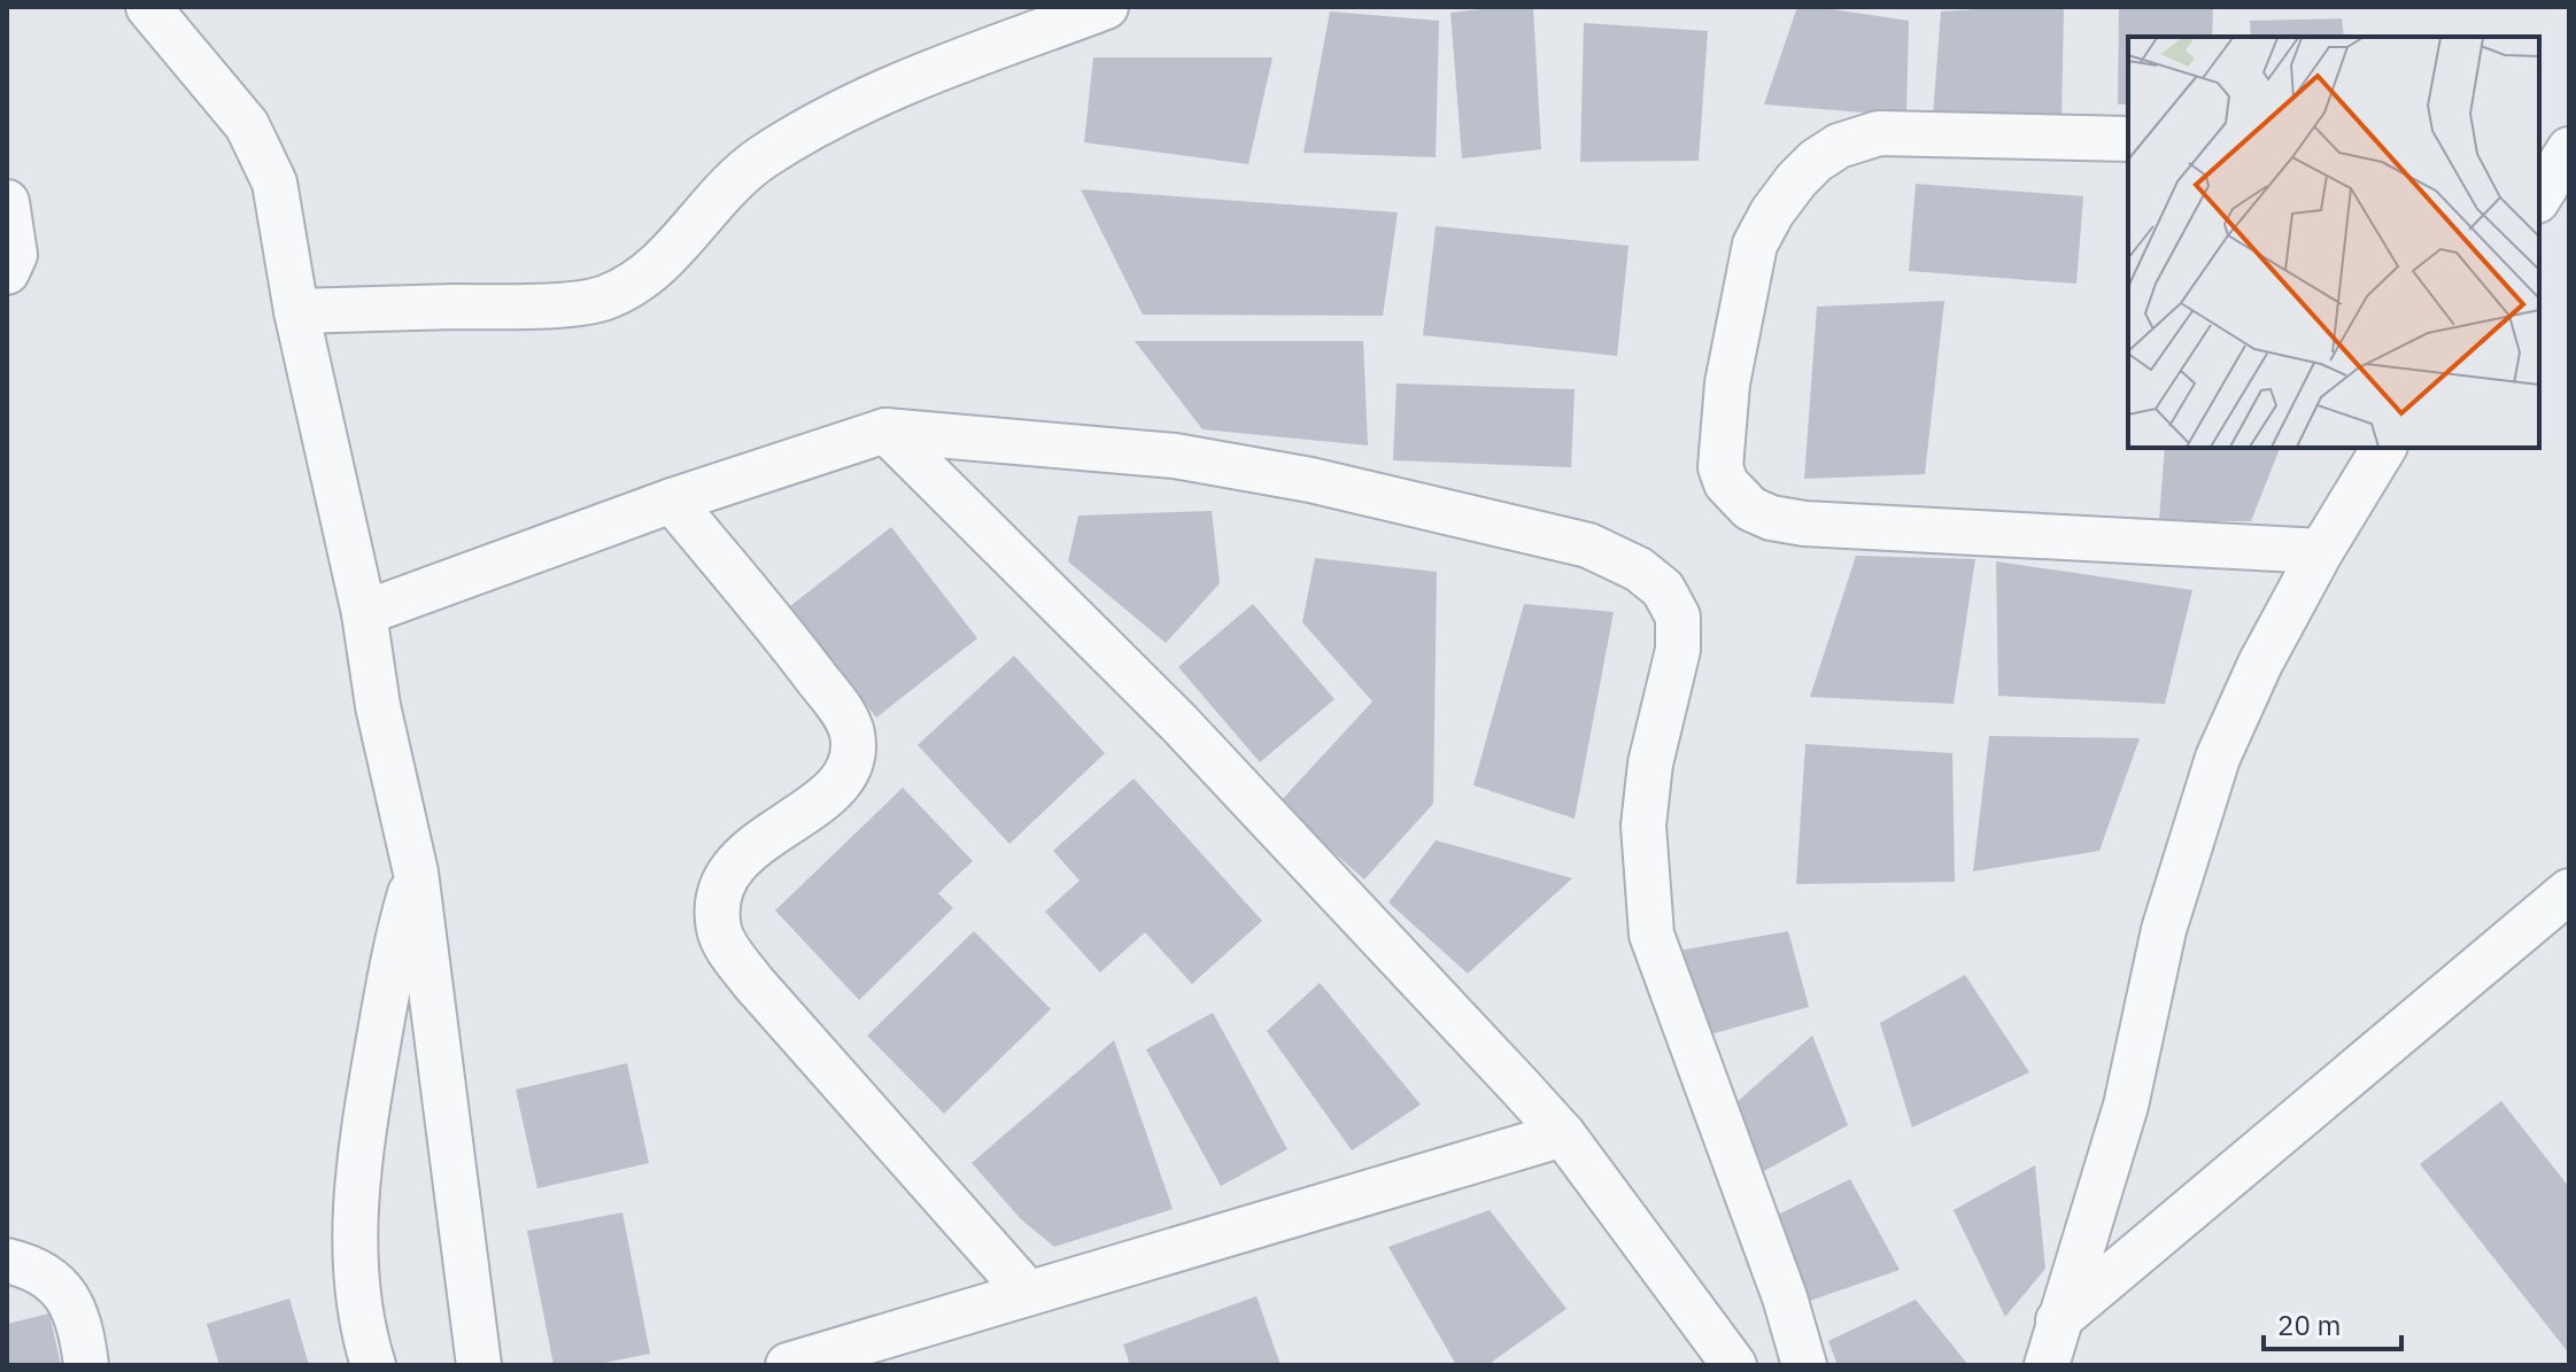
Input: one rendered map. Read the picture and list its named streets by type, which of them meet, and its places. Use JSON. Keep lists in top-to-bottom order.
{
  "scale_bar": "20 m"
}
